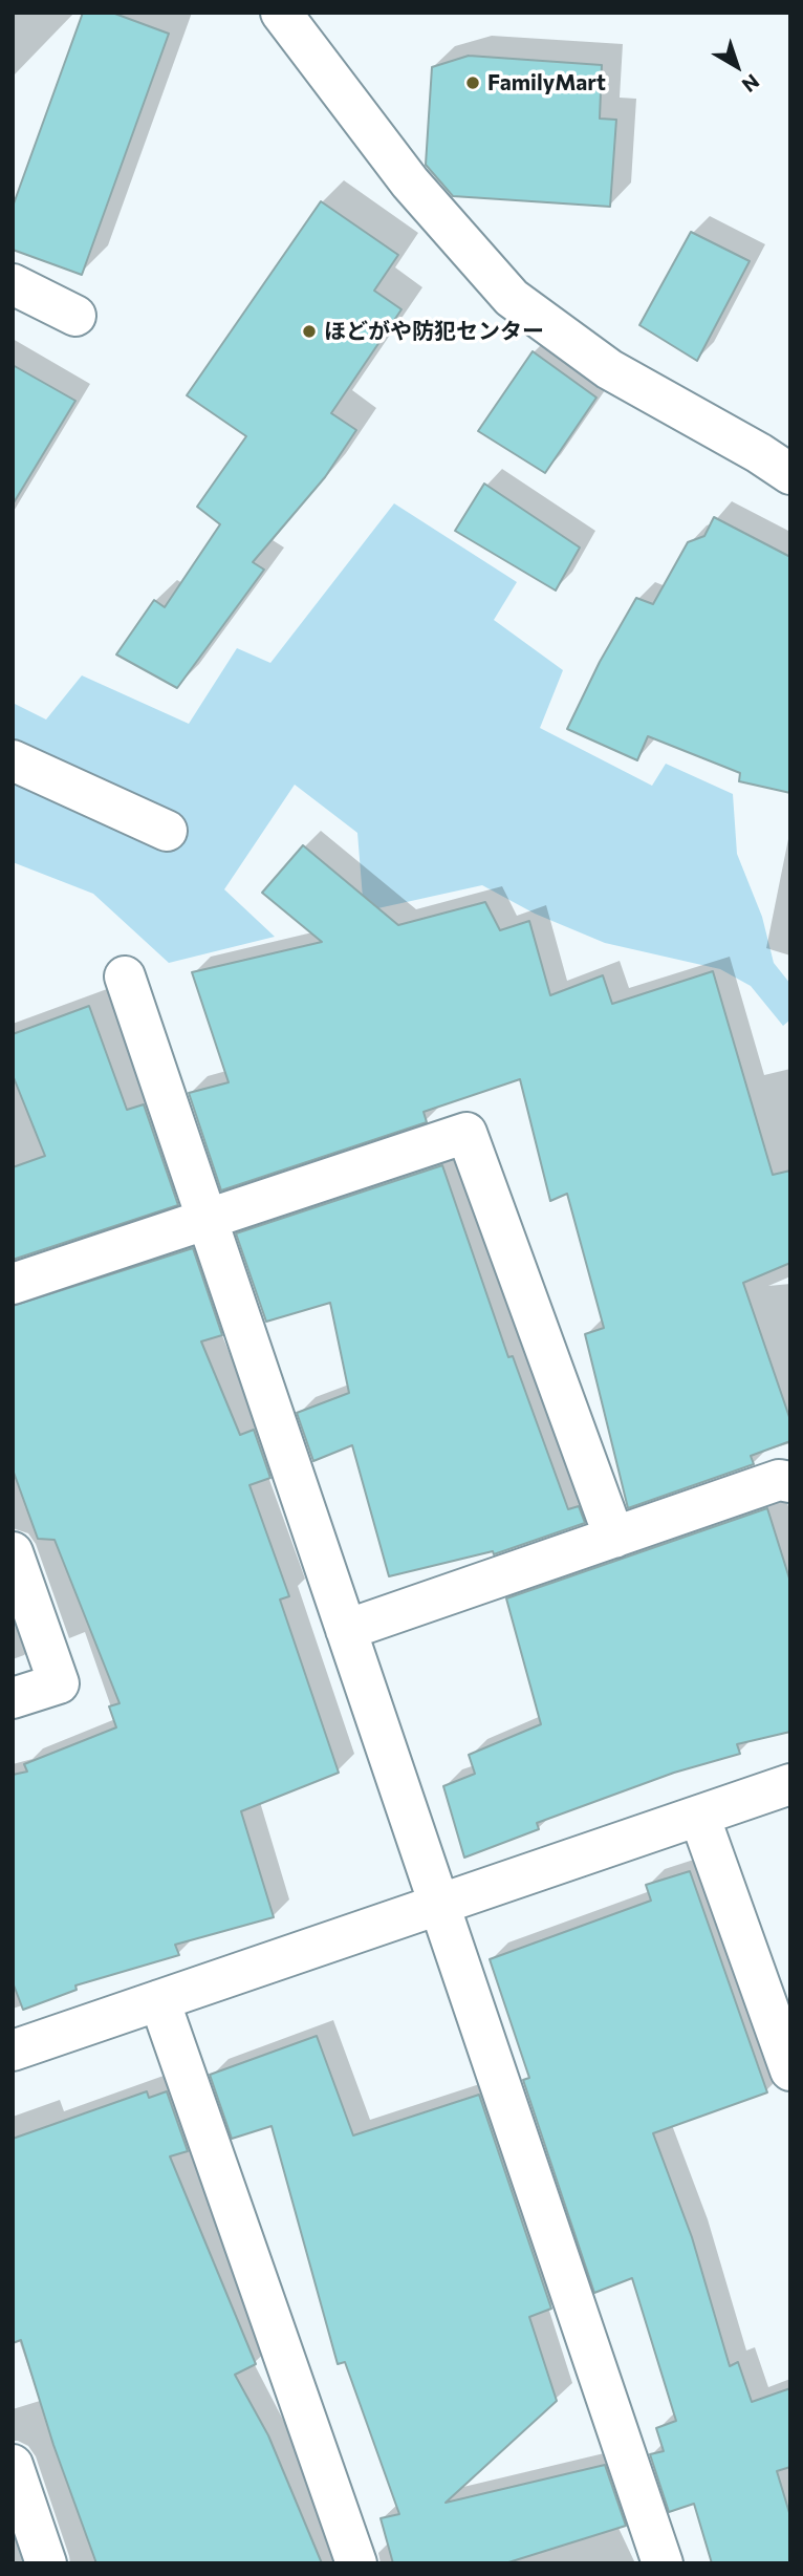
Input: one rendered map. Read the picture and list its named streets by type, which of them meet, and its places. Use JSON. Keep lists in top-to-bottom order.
{
  "places": ["FamilyMart", "ほどがや防犯センター"],
  "north": "bottom right"
}
